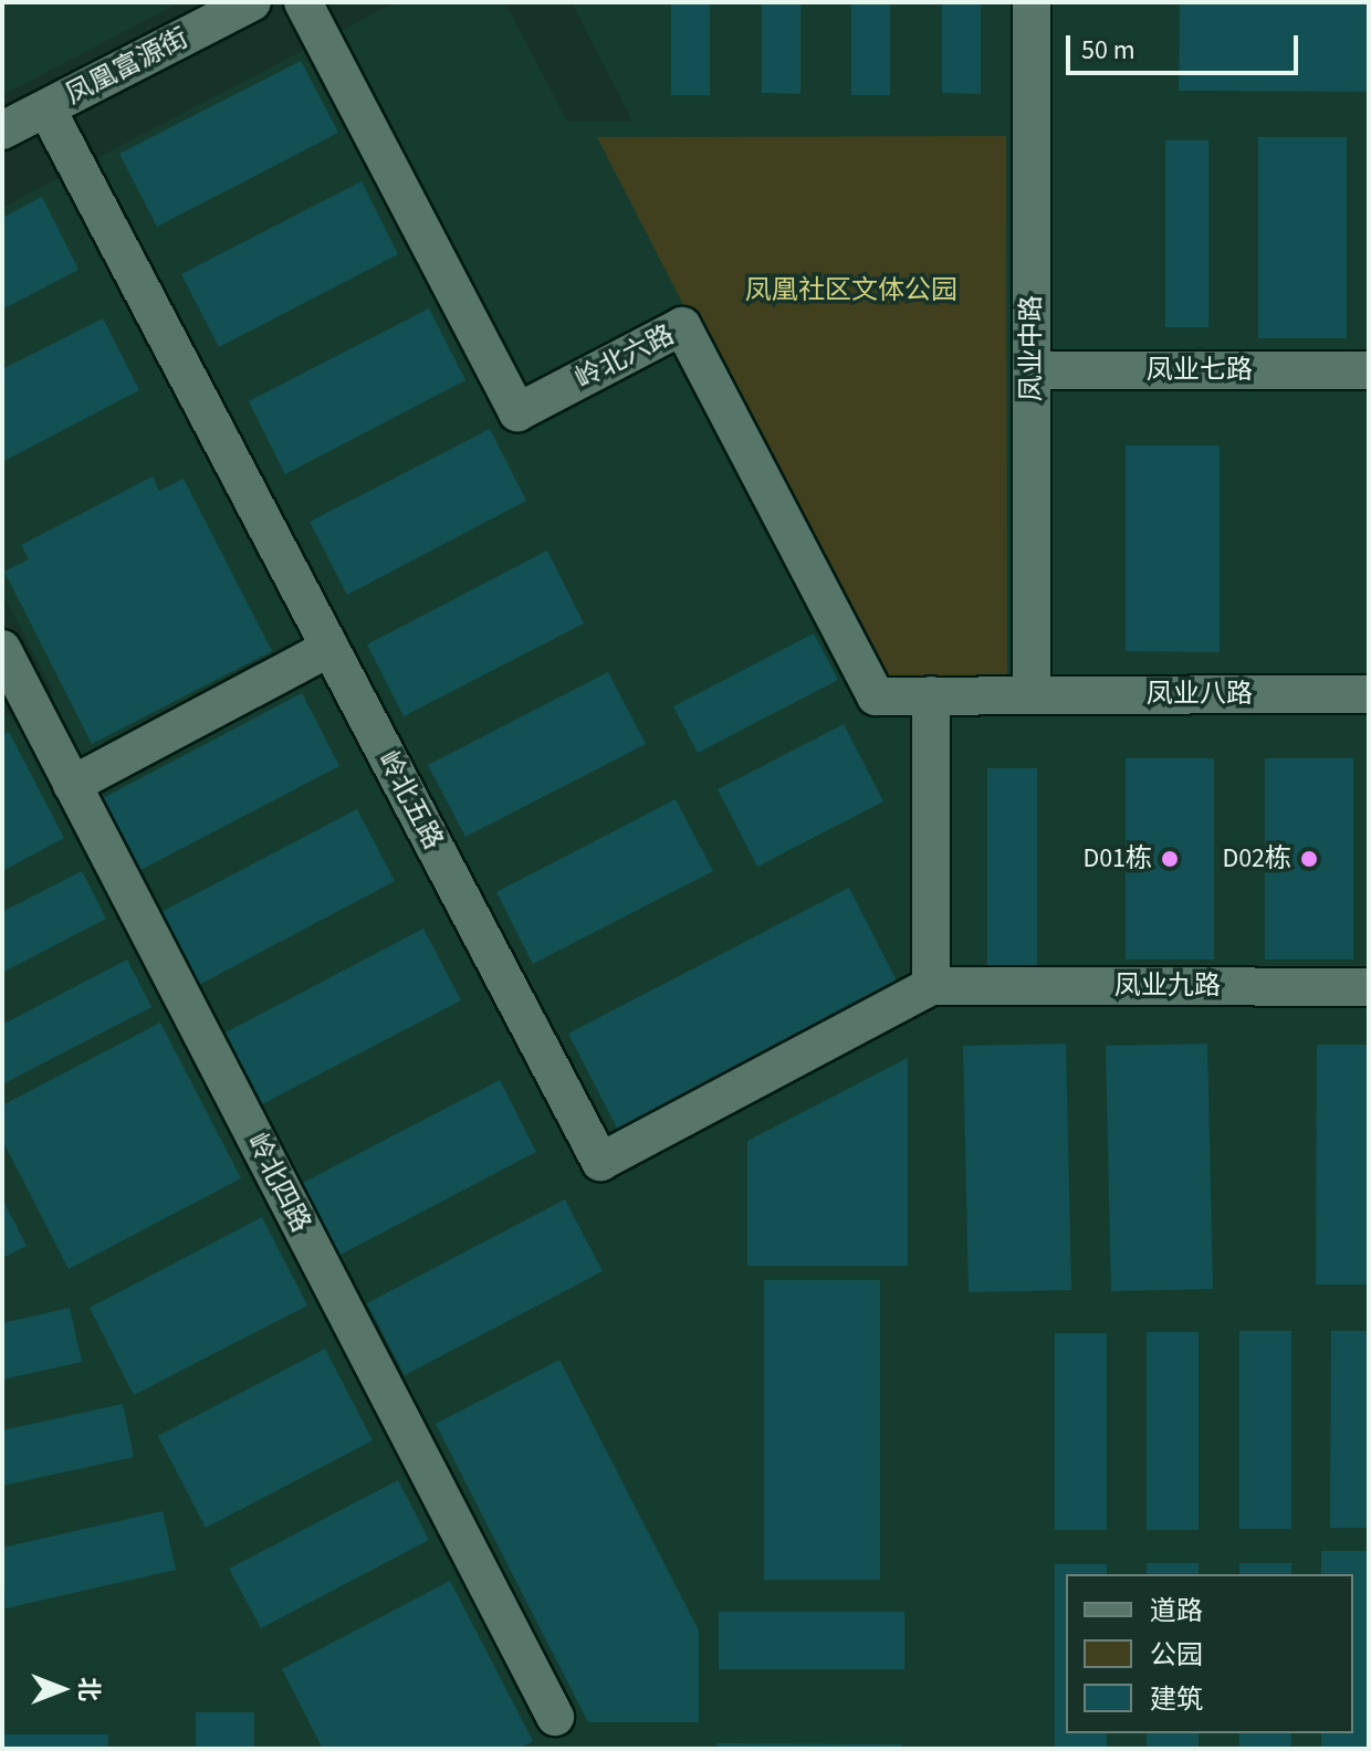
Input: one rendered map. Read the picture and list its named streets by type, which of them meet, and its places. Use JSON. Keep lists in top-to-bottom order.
{
  "streets": {
    "street": [
      "凤凰富源街",
      "凤业中路",
      "岭北六路",
      "凤业七路",
      "凤业八路",
      "岭北五路",
      "凤业九路",
      "岭北四路"
    ]
  },
  "crossings": [
    ["凤凰富源街", "岭北五路"],
    ["凤业中路", "岭北六路"],
    ["凤业中路", "凤业七路"],
    ["凤业中路", "凤业八路"],
    ["岭北六路", "凤业八路"],
    ["岭北五路", "凤业九路"]
  ],
  "parks": ["凤凰社区文体公园"],
  "places": ["D01栋", "D02栋"],
  "legend": ["道路", "公园", "建筑"],
  "scale_bar": "50 m",
  "north": "right"
}
